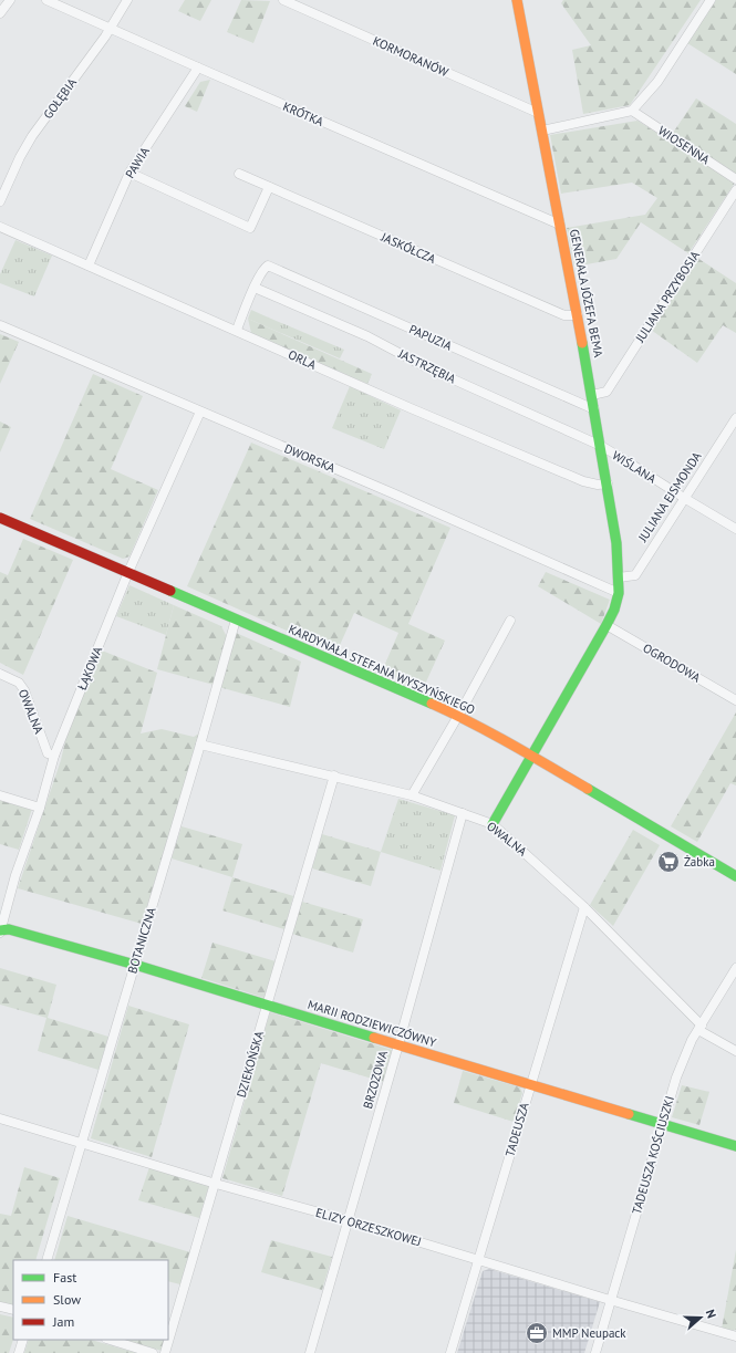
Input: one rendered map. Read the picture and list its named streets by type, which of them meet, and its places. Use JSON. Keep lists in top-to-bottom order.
{
  "streets": {
    "street": [
      "KORMORANÓW",
      "GOŁĘBIA",
      "KRÓTKA",
      "WIOSENNA",
      "PAWIA",
      "JASKÓŁCZA",
      "GENERAŁA JÓZEFA BEMA",
      "JULIANA PRZYBOSIA",
      "PAPUZIA",
      "ORLA",
      "JASTRZĘBIA",
      "DWORSKA",
      "WIŚLANA",
      "JULIANA EJSMONDA",
      "OGRODOWA",
      "ŁĄKOWA",
      "KARDYNAŁA STEFANA WYSZYŃSKIEGO",
      "OWALNA",
      "BOTANICZNA",
      "MARII RODZIEWICZÓWNY",
      "DZIEKOŃSKA",
      "BRZOZOWA",
      "TADEUSZA",
      "TADEUSZA KOŚCIUSZKI",
      "ELIZY ORZESZKOWEJ"
    ]
  },
  "crossings": [
    ["KORMORANÓW", "GENERAŁA JÓZEFA BEMA"],
    ["GOŁĘBIA", "KRÓTKA"],
    ["KRÓTKA", "PAWIA"],
    ["KRÓTKA", "GENERAŁA JÓZEFA BEMA"],
    ["PAWIA", "ORLA"],
    ["JASKÓŁCZA", "GENERAŁA JÓZEFA BEMA"],
    ["GENERAŁA JÓZEFA BEMA", "JULIANA PRZYBOSIA"],
    ["GENERAŁA JÓZEFA BEMA", "PAPUZIA"],
    ["GENERAŁA JÓZEFA BEMA", "ORLA"],
    ["GENERAŁA JÓZEFA BEMA", "JASTRZĘBIA"],
    ["GENERAŁA JÓZEFA BEMA", "DWORSKA"],
    ["GENERAŁA JÓZEFA BEMA", "WIŚLANA"],
    ["GENERAŁA JÓZEFA BEMA", "JULIANA EJSMONDA"],
    ["PAPUZIA", "JASTRZĘBIA"],
    ["JASTRZĘBIA", "WIŚLANA"],
    ["DWORSKA", "ŁĄKOWA"],
    ["WIŚLANA", "JULIANA EJSMONDA"],
    ["ŁĄKOWA", "KARDYNAŁA STEFANA WYSZYŃSKIEGO"],
    ["ŁĄKOWA", "OWALNA"],
    ["ŁĄKOWA", "MARII RODZIEWICZÓWNY"],
    ["KARDYNAŁA STEFANA WYSZYŃSKIEGO", "BOTANICZNA"],
    ["OWALNA", "BOTANICZNA"],
    ["OWALNA", "DZIEKOŃSKA"],
    ["OWALNA", "BRZOZOWA"],
    ["OWALNA", "TADEUSZA"],
    ["OWALNA", "TADEUSZA KOŚCIUSZKI"],
    ["BOTANICZNA", "MARII RODZIEWICZÓWNY"],
    ["BOTANICZNA", "ELIZY ORZESZKOWEJ"],
    ["MARII RODZIEWICZÓWNY", "DZIEKOŃSKA"],
    ["MARII RODZIEWICZÓWNY", "BRZOZOWA"],
    ["MARII RODZIEWICZÓWNY", "TADEUSZA"],
    ["MARII RODZIEWICZÓWNY", "TADEUSZA KOŚCIUSZKI"],
    ["DZIEKOŃSKA", "ELIZY ORZESZKOWEJ"],
    ["BRZOZOWA", "ELIZY ORZESZKOWEJ"],
    ["TADEUSZA", "ELIZY ORZESZKOWEJ"],
    ["TADEUSZA KOŚCIUSZKI", "ELIZY ORZESZKOWEJ"]
  ],
  "places": {
    "supermarket": ["Żabka"],
    "office": ["MMP Neupack"]
  },
  "legend": ["Fast", "Slow", "Jam"],
  "north": "right"
}
